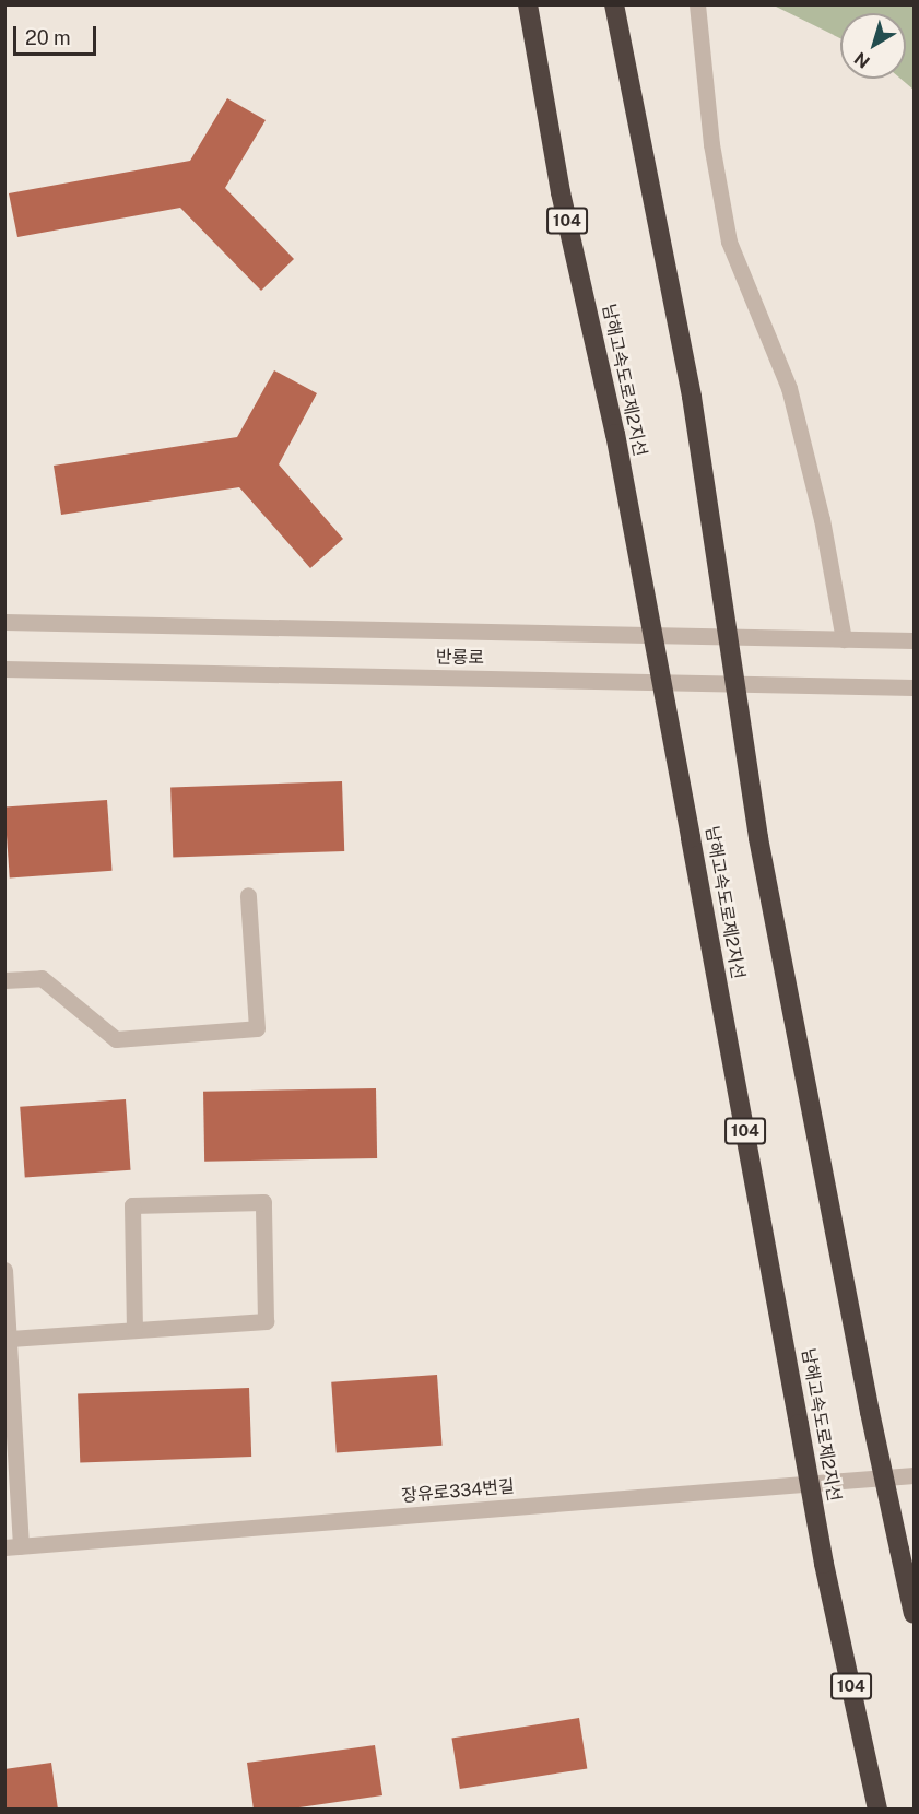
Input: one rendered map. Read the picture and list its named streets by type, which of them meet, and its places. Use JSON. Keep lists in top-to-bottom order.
{
  "streets": {
    "highway": ["104", "남해고속도로제2지선"],
    "street": ["반룡로", "장유로334번길"]
  },
  "scale_bar": "20 m",
  "north": "bottom left"
}
